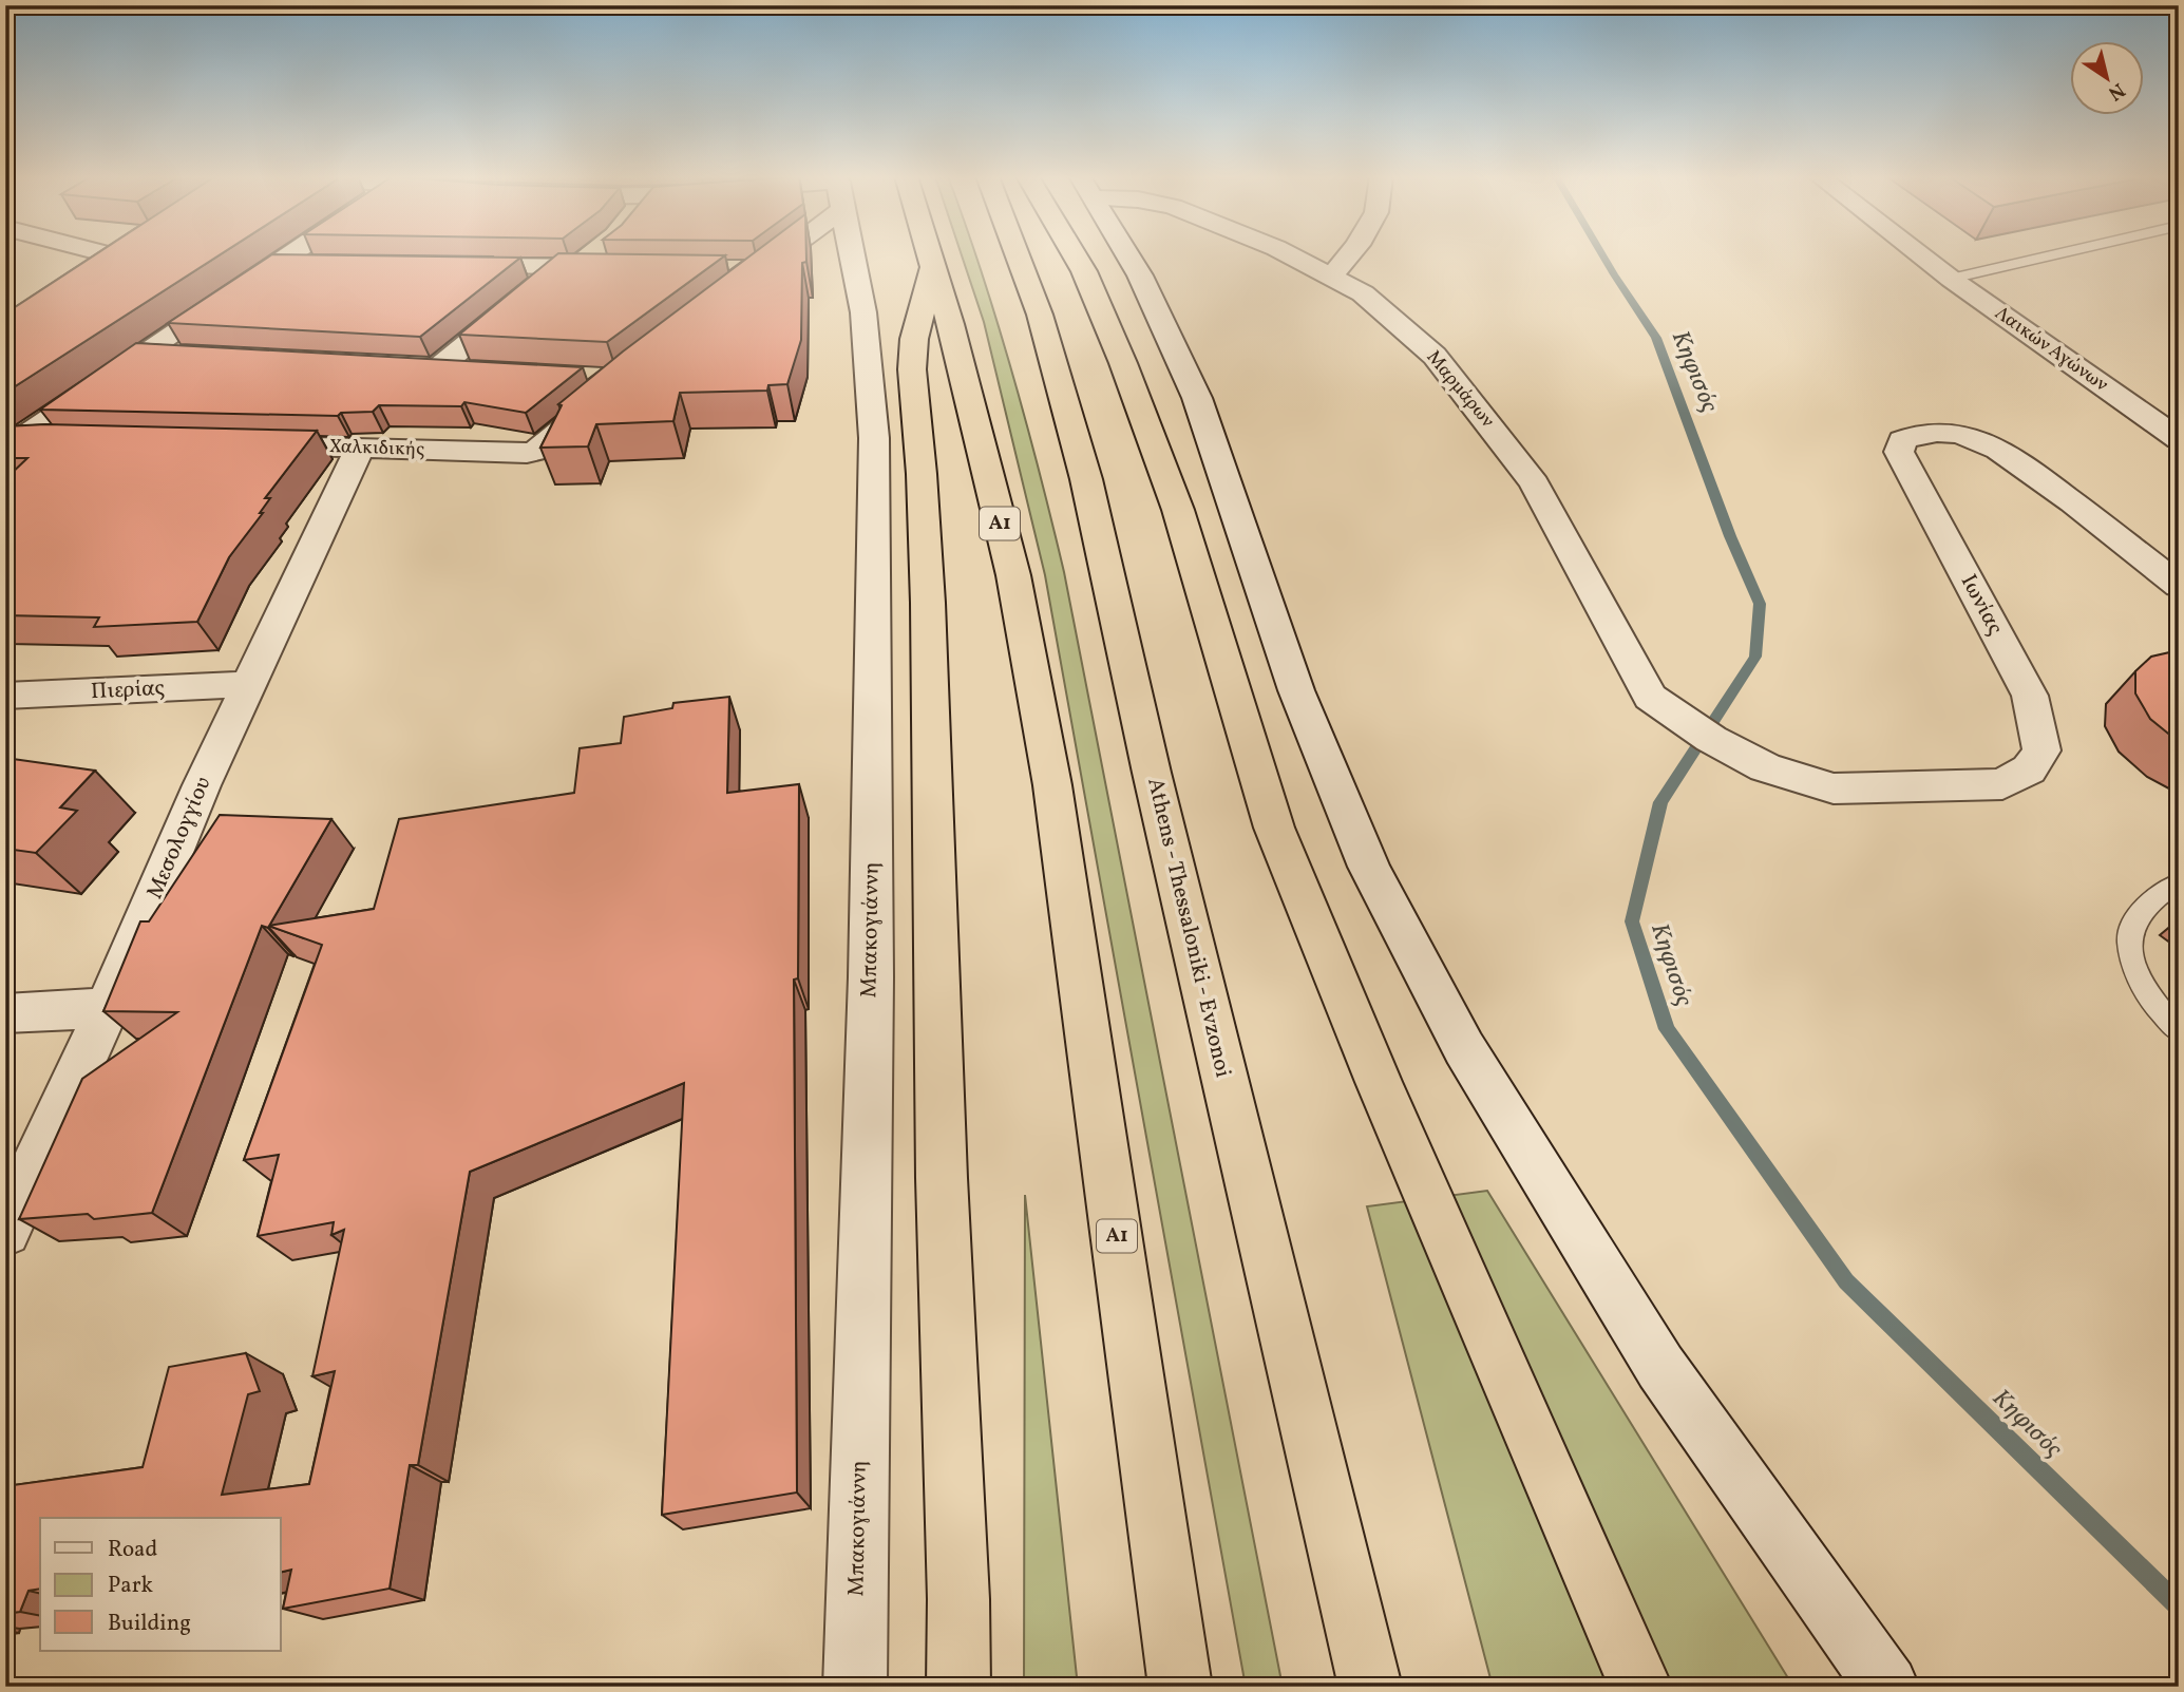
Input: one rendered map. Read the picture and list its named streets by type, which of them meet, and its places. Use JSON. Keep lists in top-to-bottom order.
{
  "streets": {
    "highway": ["Α1", "Athens - Thessaloniki - Evzonoi"],
    "street": [
      "Λαικών Αγώνων",
      "Μαρμάρων",
      "Χαλκιδικής",
      "Ιωνίας",
      "Πιερίας",
      "Μεσολογγίου",
      "Μπακογιάννη"
    ]
  },
  "crossings": [
    ["Μαρμάρων", "Ιωνίας"],
    ["Χαλκιδικής", "Μεσολογγίου"],
    ["Πιερίας", "Μεσολογγίου"]
  ],
  "water": ["Κηφισός"],
  "legend": ["Road", "Park", "Building"],
  "north": "bottom right"
}
